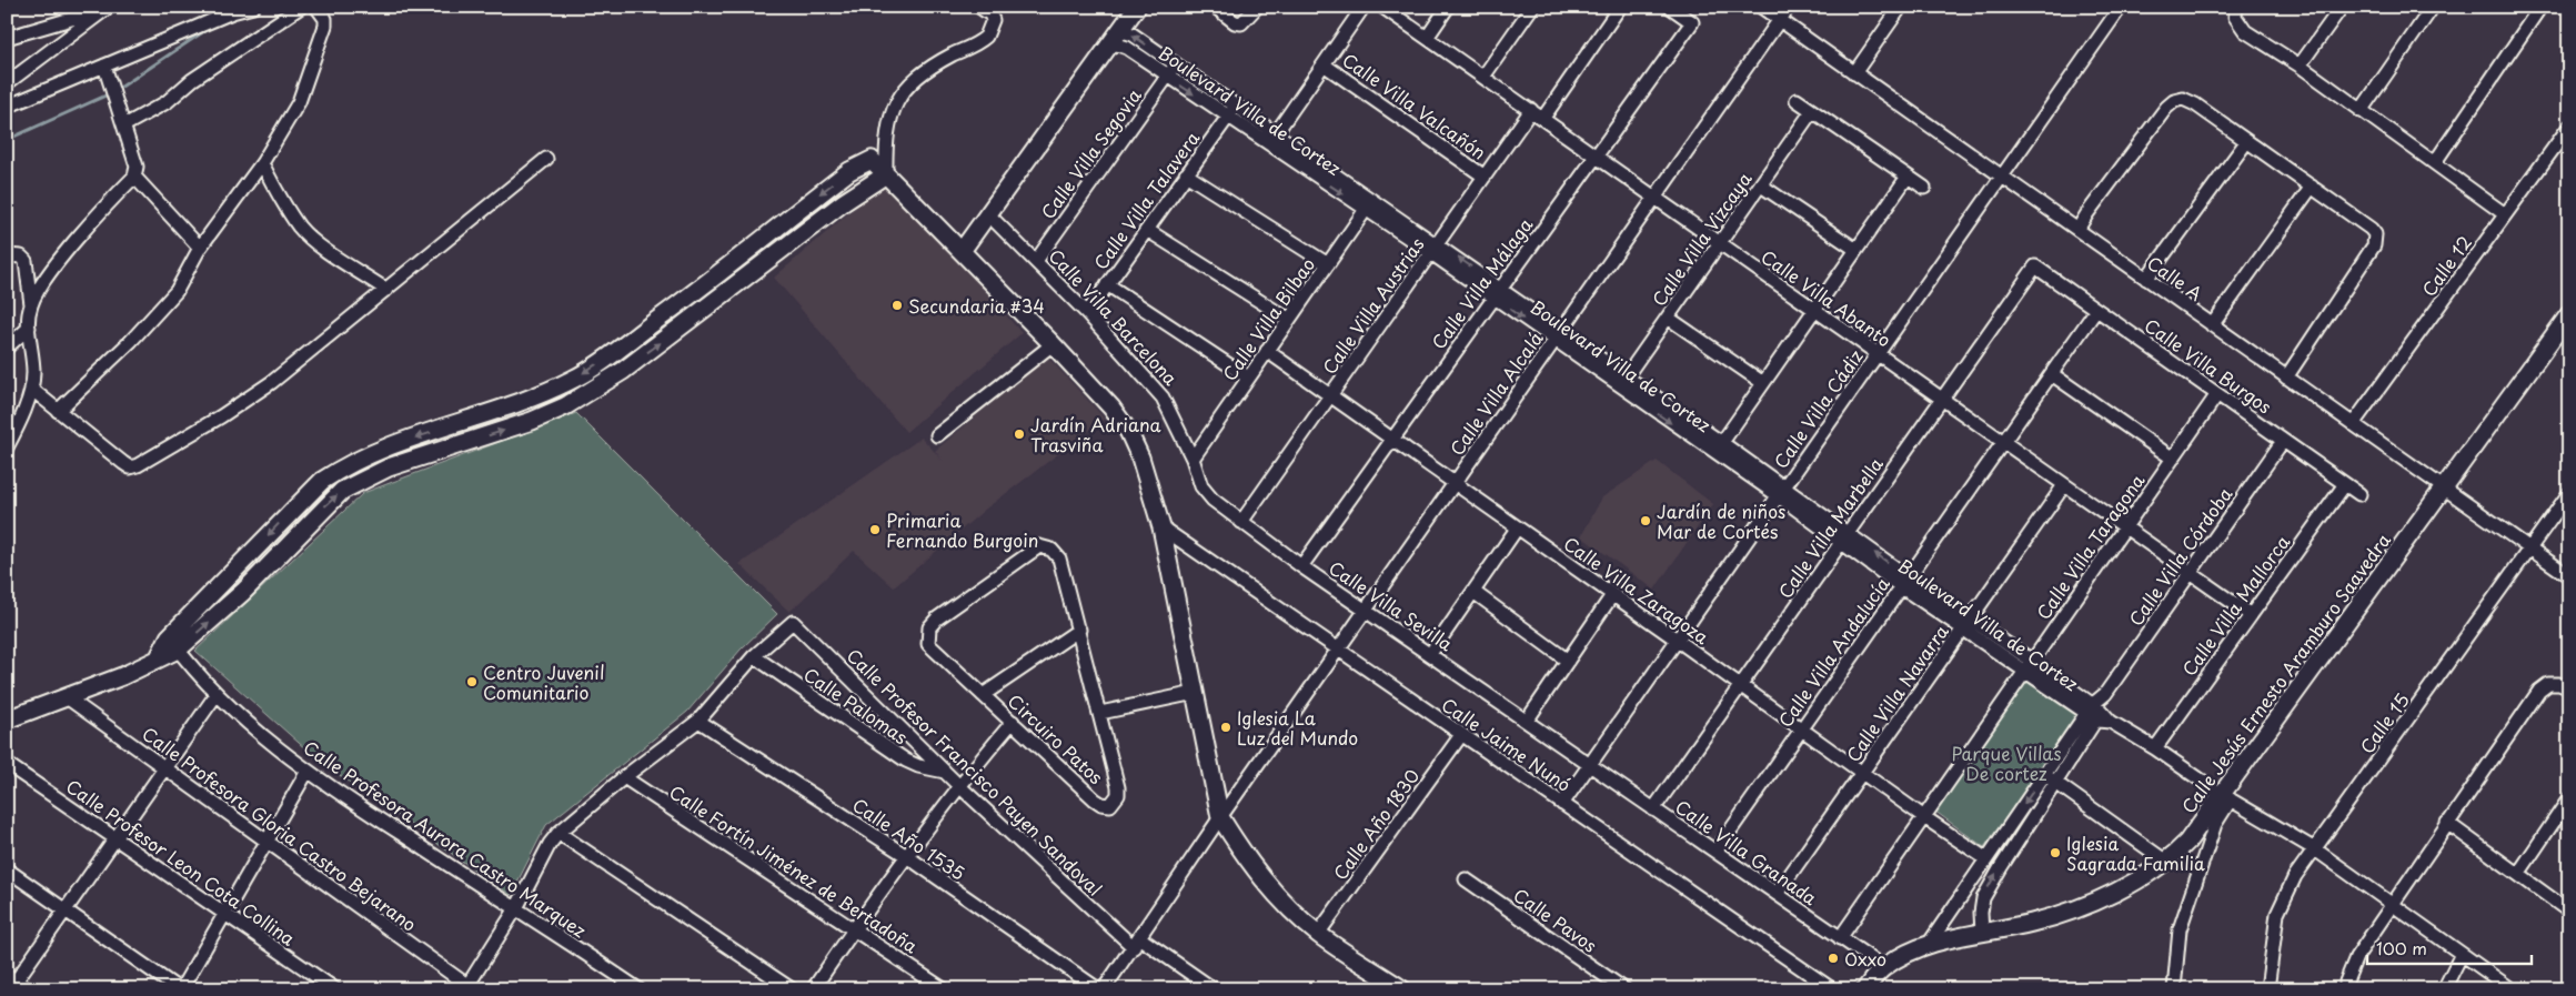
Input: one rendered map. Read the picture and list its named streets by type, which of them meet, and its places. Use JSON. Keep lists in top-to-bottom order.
{
  "streets": {
    "street": [
      "Calle Villa Valcañón",
      "Boulevard Villa de Cortez",
      "Calle Villa Segovia",
      "Calle Villa Talavera",
      "Calle Villa Vizcaya",
      "Calle 12",
      "Calle A",
      "Calle Villa Málaga",
      "Calle Villa Abanto",
      "Calle Villa Austrias",
      "Calle Villa Barcelona",
      "Calle Villa Bilbao",
      "Calle Villa Burgos",
      "Calle Villa Alcalá",
      "Calle Villa Cádiz",
      "Calle Villa Marbella",
      "Calle Villa Taragona",
      "Calle Villa Córdoba",
      "Calle Villa Zaragoza",
      "Calle Villa Sevilla",
      "Calle Villa Mallorca",
      "Calle Villa Andalucía",
      "Calle Jesús Ernesto Aramburo Saavedra",
      "Calle Villa Navarra",
      "Calle Palomas",
      "Calle 15",
      "Circuiro Patos",
      "Calle Jaime Nunó",
      "Calle Profesor Francisco Payen Sandoval",
      "Calle Año 1830",
      "Calle Profesora Gloria Castro Bejarano",
      "Calle Profesora Aurora Castro Marquez",
      "Calle Año 1535",
      "Calle Villa Granada",
      "Calle Profesor Leon Cota Collina",
      "Calle Fortín Jiménez de Bertadoña",
      "Calle Pavos"
    ]
  },
  "crossings": [
    ["Calle Villa Valcañón", "Calle Villa Austrias"],
    ["Boulevard Villa de Cortez", "Calle Villa Segovia"],
    ["Boulevard Villa de Cortez", "Calle Villa Talavera"],
    ["Boulevard Villa de Cortez", "Calle Villa Vizcaya"],
    ["Boulevard Villa de Cortez", "Calle Villa Málaga"],
    ["Boulevard Villa de Cortez", "Calle Villa Austrias"],
    ["Boulevard Villa de Cortez", "Calle Villa Bilbao"],
    ["Boulevard Villa de Cortez", "Calle Villa Alcalá"],
    ["Boulevard Villa de Cortez", "Calle Villa Cádiz"],
    ["Boulevard Villa de Cortez", "Calle Villa Marbella"],
    ["Boulevard Villa de Cortez", "Calle Villa Taragona"],
    ["Boulevard Villa de Cortez", "Calle Villa Córdoba"],
    ["Boulevard Villa de Cortez", "Calle Villa Mallorca"],
    ["Boulevard Villa de Cortez", "Calle Villa Andalucía"],
    ["Boulevard Villa de Cortez", "Calle Jesús Ernesto Aramburo Saavedra"],
    ["Boulevard Villa de Cortez", "Calle Villa Navarra"],
    ["Boulevard Villa de Cortez", "Calle 15"],
    ["Calle Villa Segovia", "Calle Villa Barcelona"],
    ["Calle Villa Talavera", "Calle Villa Barcelona"],
    ["Calle Villa Vizcaya", "Calle Villa Abanto"],
    ["Calle 12", "Calle A"],
    ["Calle A", "Calle Villa Alcalá"],
    ["Calle A", "Calle Villa Cádiz"],
    ["Calle A", "Calle Jesús Ernesto Aramburo Saavedra"],
    ["Calle A", "Calle 15"],
    ["Calle Villa Málaga", "Calle Villa Abanto"],
    ["Calle Villa Málaga", "Calle Villa Zaragoza"],
    ["Calle Villa Málaga", "Calle Villa Sevilla"],
    ["Calle Villa Abanto", "Calle Villa Austrias"],
    ["Calle Villa Abanto", "Calle Villa Alcalá"],
    ["Calle Villa Abanto", "Calle Villa Cádiz"],
    ["Calle Villa Abanto", "Calle Villa Marbella"],
    ["Calle Villa Abanto", "Calle Villa Taragona"],
    ["Calle Villa Abanto", "Calle Villa Córdoba"],
    ["Calle Villa Abanto", "Calle Villa Mallorca"],
    ["Calle Villa Abanto", "Calle Villa Andalucía"],
    ["Calle Villa Abanto", "Calle Villa Navarra"],
    ["Calle Villa Austrias", "Calle Villa Zaragoza"],
    ["Calle Villa Austrias", "Calle Villa Sevilla"],
    ["Calle Villa Barcelona", "Calle Villa Bilbao"],
    ["Calle Villa Barcelona", "Calle Villa Sevilla"],
    ["Calle Villa Bilbao", "Calle Villa Zaragoza"],
    ["Calle Villa Bilbao", "Calle Villa Sevilla"],
    ["Calle Villa Burgos", "Calle Villa Marbella"],
    ["Calle Villa Burgos", "Calle Villa Taragona"],
    ["Calle Villa Burgos", "Calle Villa Córdoba"],
    ["Calle Villa Burgos", "Calle Villa Mallorca"],
    ["Calle Villa Burgos", "Calle Villa Andalucía"],
    ["Calle Villa Alcalá", "Calle Villa Zaragoza"],
    ["Calle Villa Alcalá", "Calle Villa Sevilla"],
    ["Calle Villa Alcalá", "Calle Jaime Nunó"],
    ["Calle Villa Alcalá", "Calle Profesor Francisco Payen Sandoval"],
    ["Calle Villa Cádiz", "Calle Villa Zaragoza"],
    ["Calle Villa Cádiz", "Calle Villa Sevilla"],
    ["Calle Villa Cádiz", "Calle Jaime Nunó"],
    ["Calle Villa Cádiz", "Calle Villa Granada"],
    ["Calle Villa Marbella", "Calle Villa Zaragoza"],
    ["Calle Villa Marbella", "Calle Villa Granada"],
    ["Calle Villa Taragona", "Calle Villa Zaragoza"],
    ["Calle Villa Taragona", "Calle Villa Granada"],
    ["Calle Villa Zaragoza", "Calle Villa Andalucía"],
    ["Calle Villa Zaragoza", "Calle Villa Navarra"],
    ["Calle Villa Sevilla", "Calle Villa Granada"],
    ["Calle Villa Andalucía", "Calle Villa Granada"],
    ["Calle Jesús Ernesto Aramburo Saavedra", "Calle Villa Granada"],
    ["Calle Villa Navarra", "Calle Villa Granada"],
    ["Calle Palomas", "Calle Profesor Francisco Payen Sandoval"],
    ["Calle Jaime Nunó", "Calle Año 1830"]
  ],
  "parks": ["Parque Villas De cortez"],
  "places": [
    "Secundaria #34",
    "Jardín Adriana Trasviña",
    "Jardín de niños Mar de Cortés",
    "Primaria Fernando Burgoin",
    "Centro Juvenil Comunitario",
    "Iglesia La Luz del Mundo",
    "Iglesia Sagrada Familia",
    "Oxxo"
  ],
  "scale_bar": "100 m"
}
